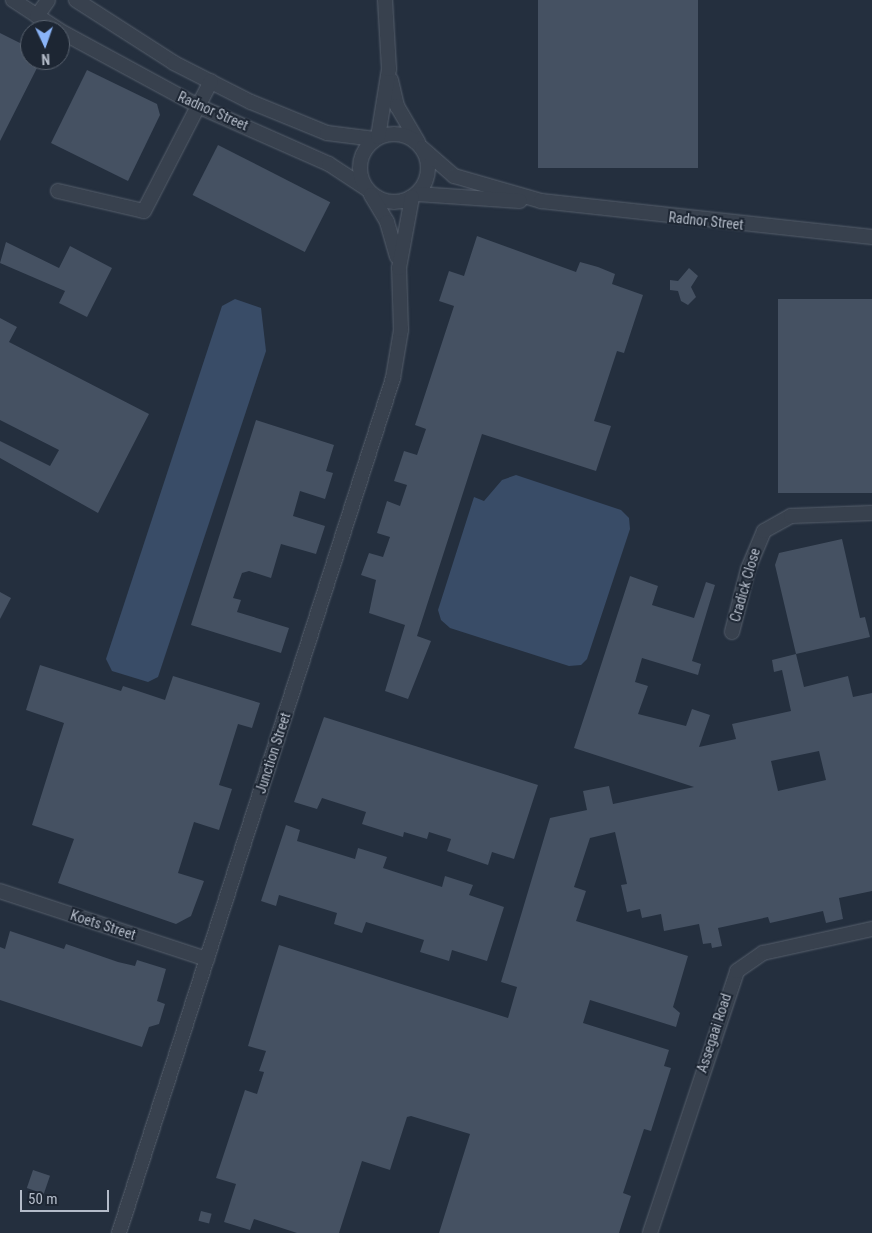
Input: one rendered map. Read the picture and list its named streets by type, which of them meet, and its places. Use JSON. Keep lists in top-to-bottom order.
{
  "streets": {
    "street": [
      "Radnor Street",
      "Cradick Close",
      "Junction Street",
      "Koets Street",
      "Assegaai Road"
    ]
  },
  "crossings": [
    ["Radnor Street", "Junction Street"],
    ["Junction Street", "Koets Street"]
  ],
  "scale_bar": "50 m",
  "north": "bottom"
}
